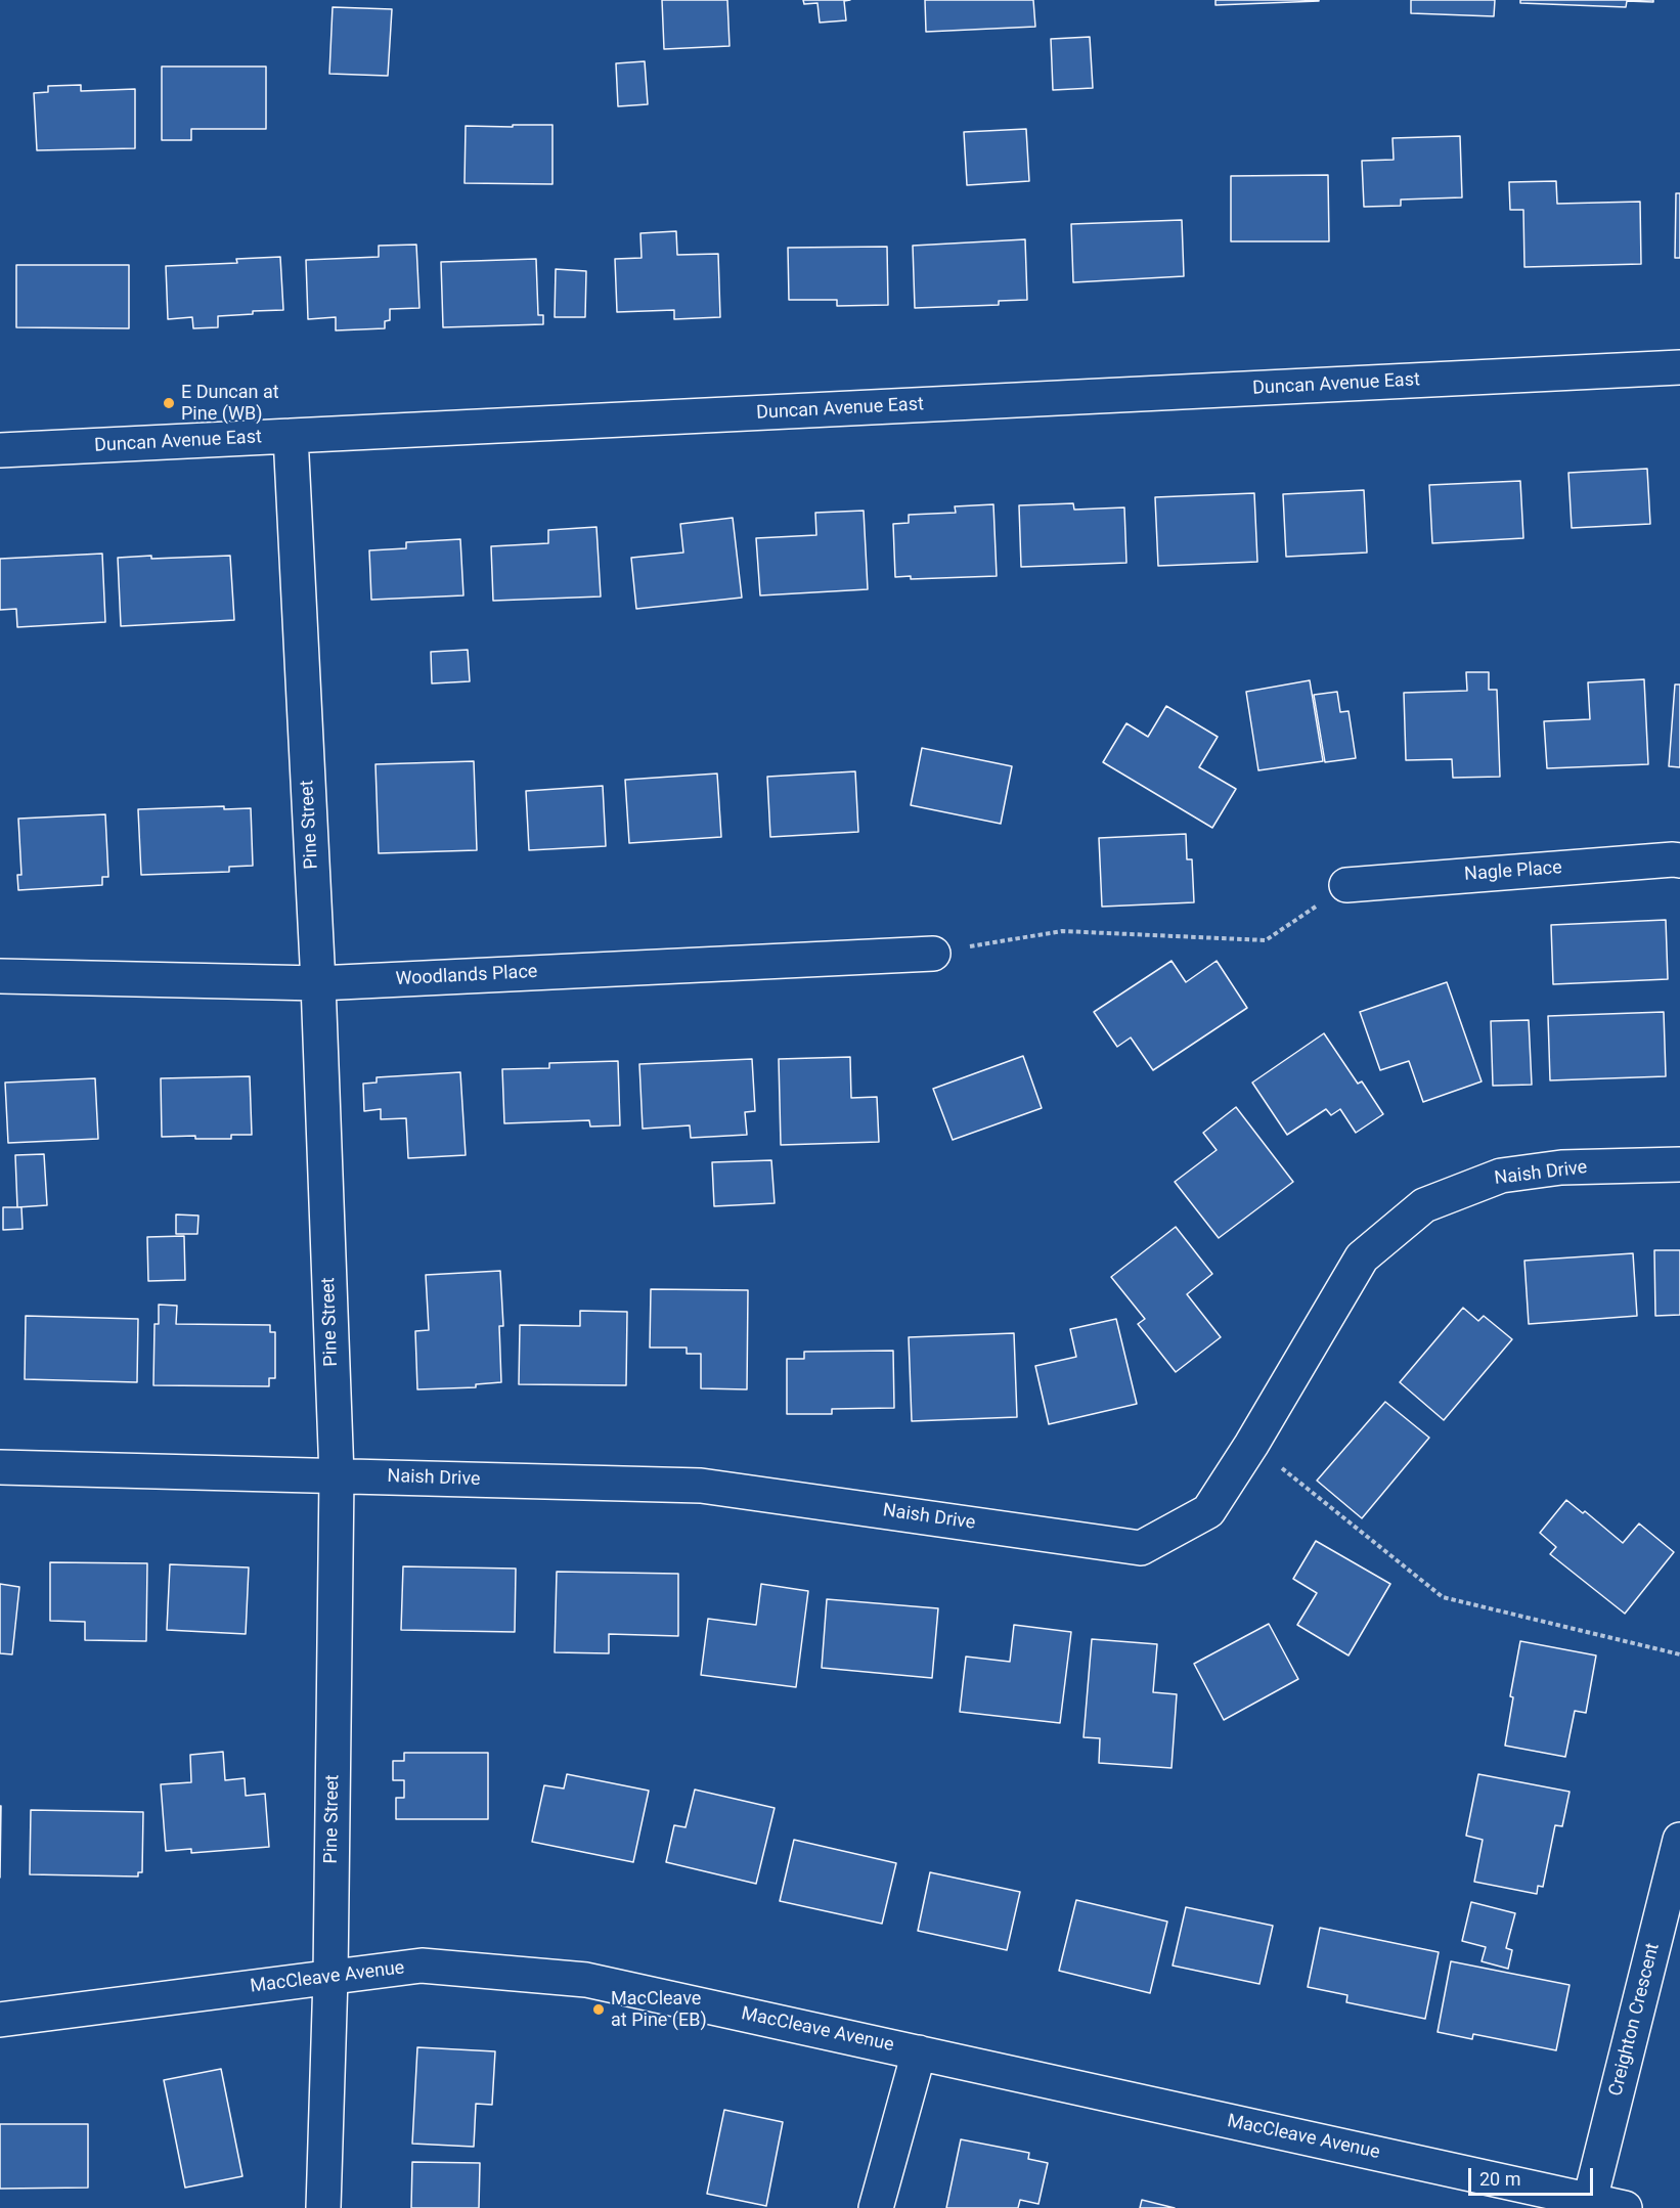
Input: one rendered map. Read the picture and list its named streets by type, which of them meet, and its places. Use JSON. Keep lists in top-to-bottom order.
{
  "streets": {
    "street": [
      "Duncan Avenue East",
      "Pine Street",
      "Nagle Place",
      "Woodlands Place",
      "Naish Drive",
      "MacCleave Avenue",
      "Creighton Crescent"
    ]
  },
  "crossings": [
    ["Duncan Avenue East", "Pine Street"],
    ["Pine Street", "Woodlands Place"],
    ["Pine Street", "Naish Drive"],
    ["Pine Street", "MacCleave Avenue"],
    ["MacCleave Avenue", "Creighton Crescent"]
  ],
  "places": ["E Duncan at Pine (WB)", "MacCleave at Pine (EB)"],
  "scale_bar": "20 m"
}
